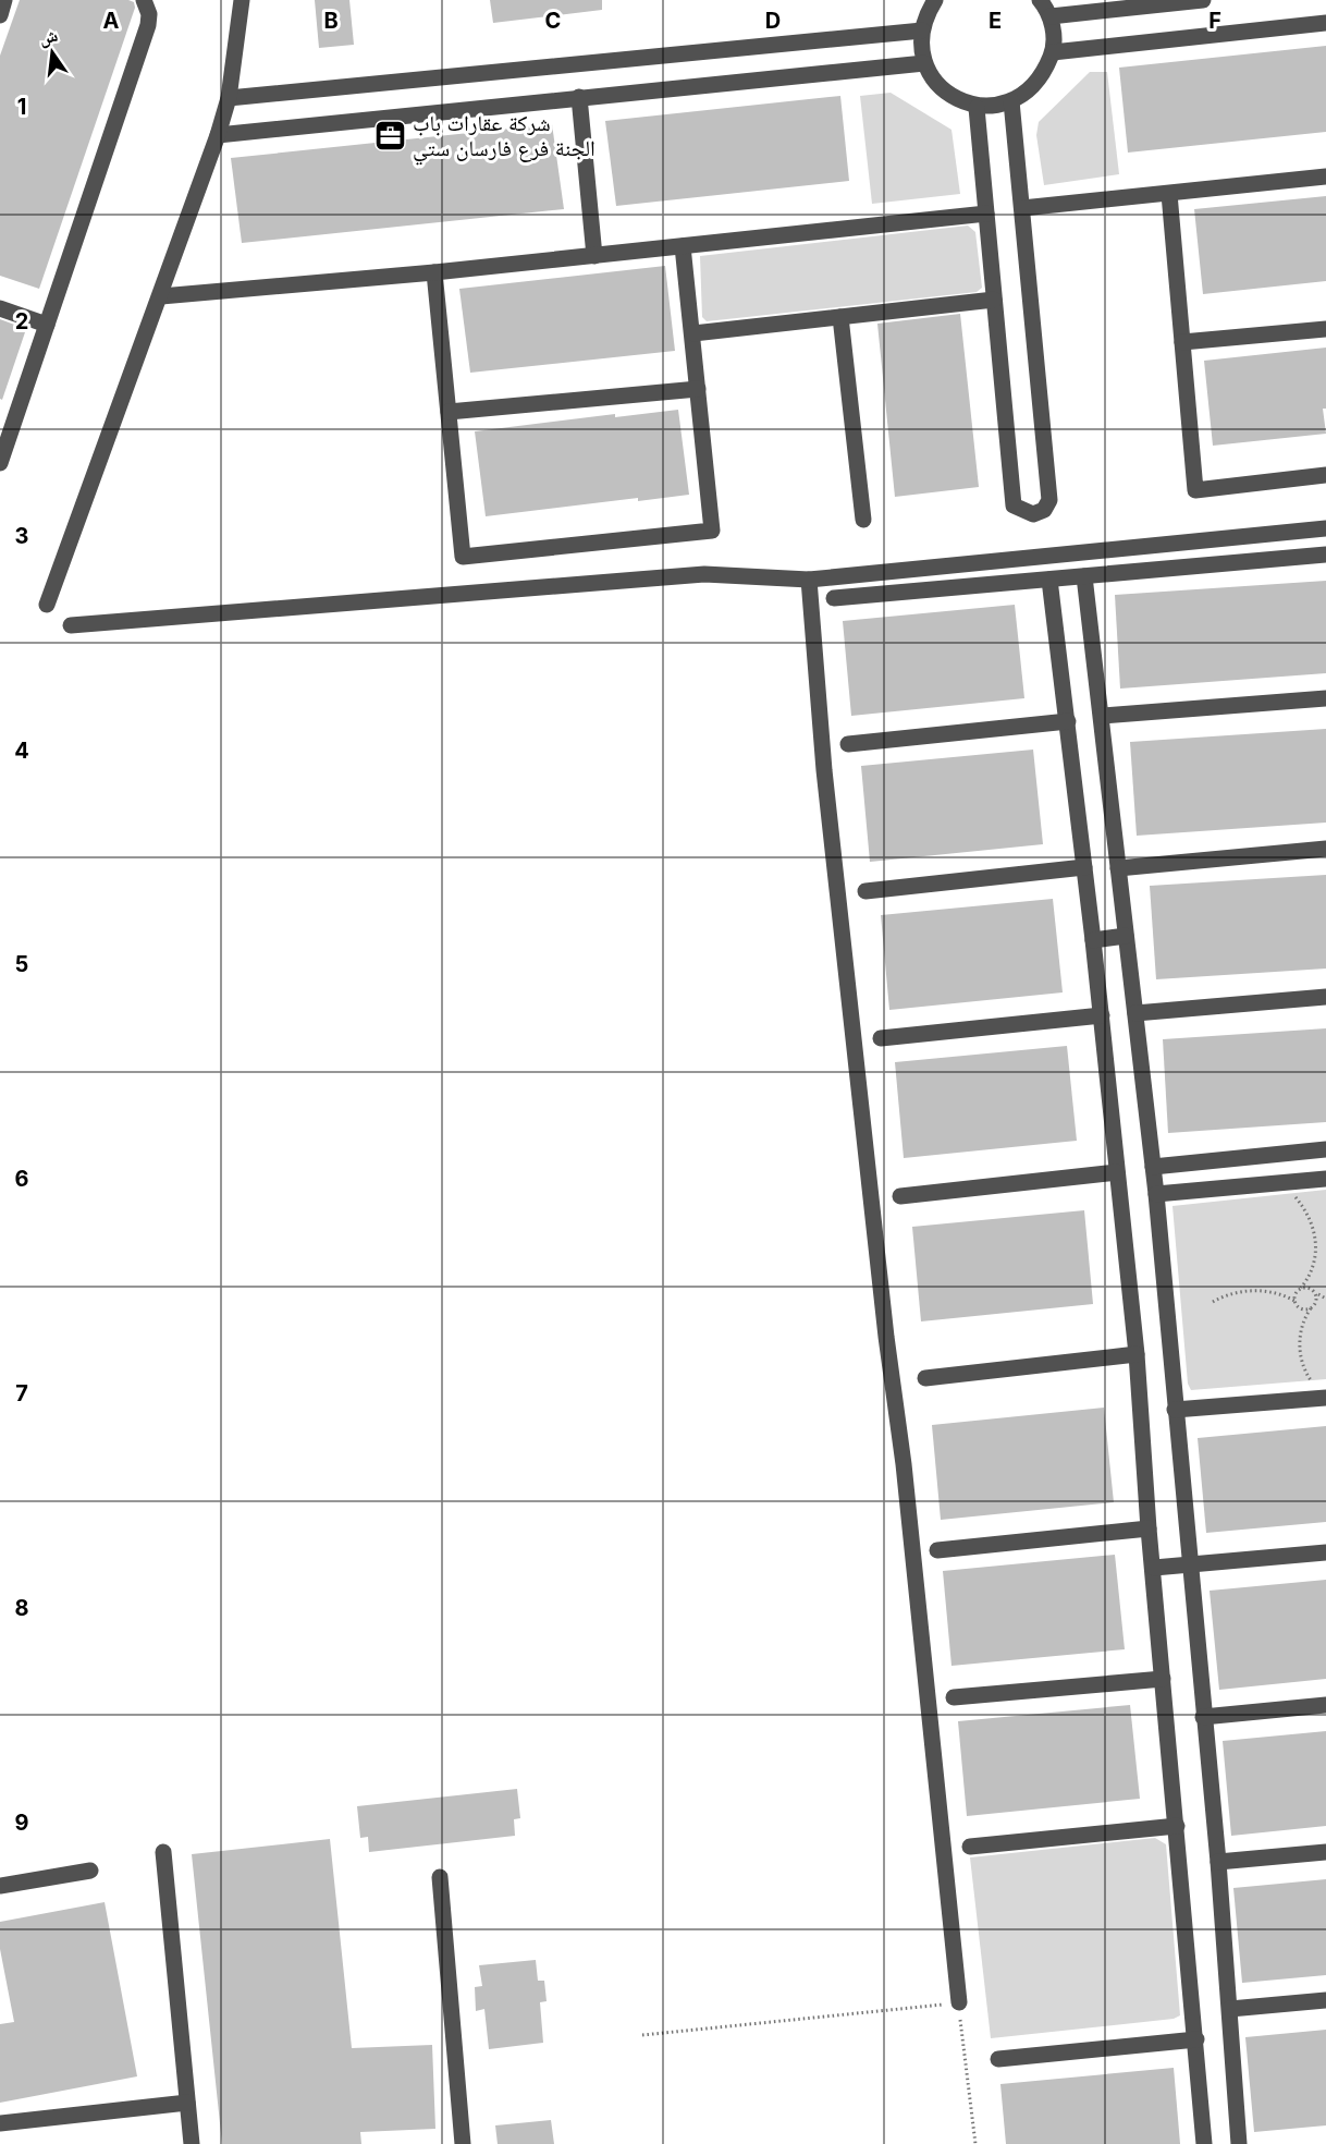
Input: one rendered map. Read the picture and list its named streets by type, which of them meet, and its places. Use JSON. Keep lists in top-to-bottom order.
{
  "places": {
    "office": ["شرکة عقارات باب الجنة فرع فارسان ستي"]
  },
  "north": "top",
  "grid": {
    "columns": [
      "A",
      "B",
      "C",
      "D",
      "E",
      "F"
    ],
    "rows": [
      "1",
      "2",
      "3",
      "4",
      "5",
      "6",
      "7",
      "8",
      "9"
    ]
  }
}
